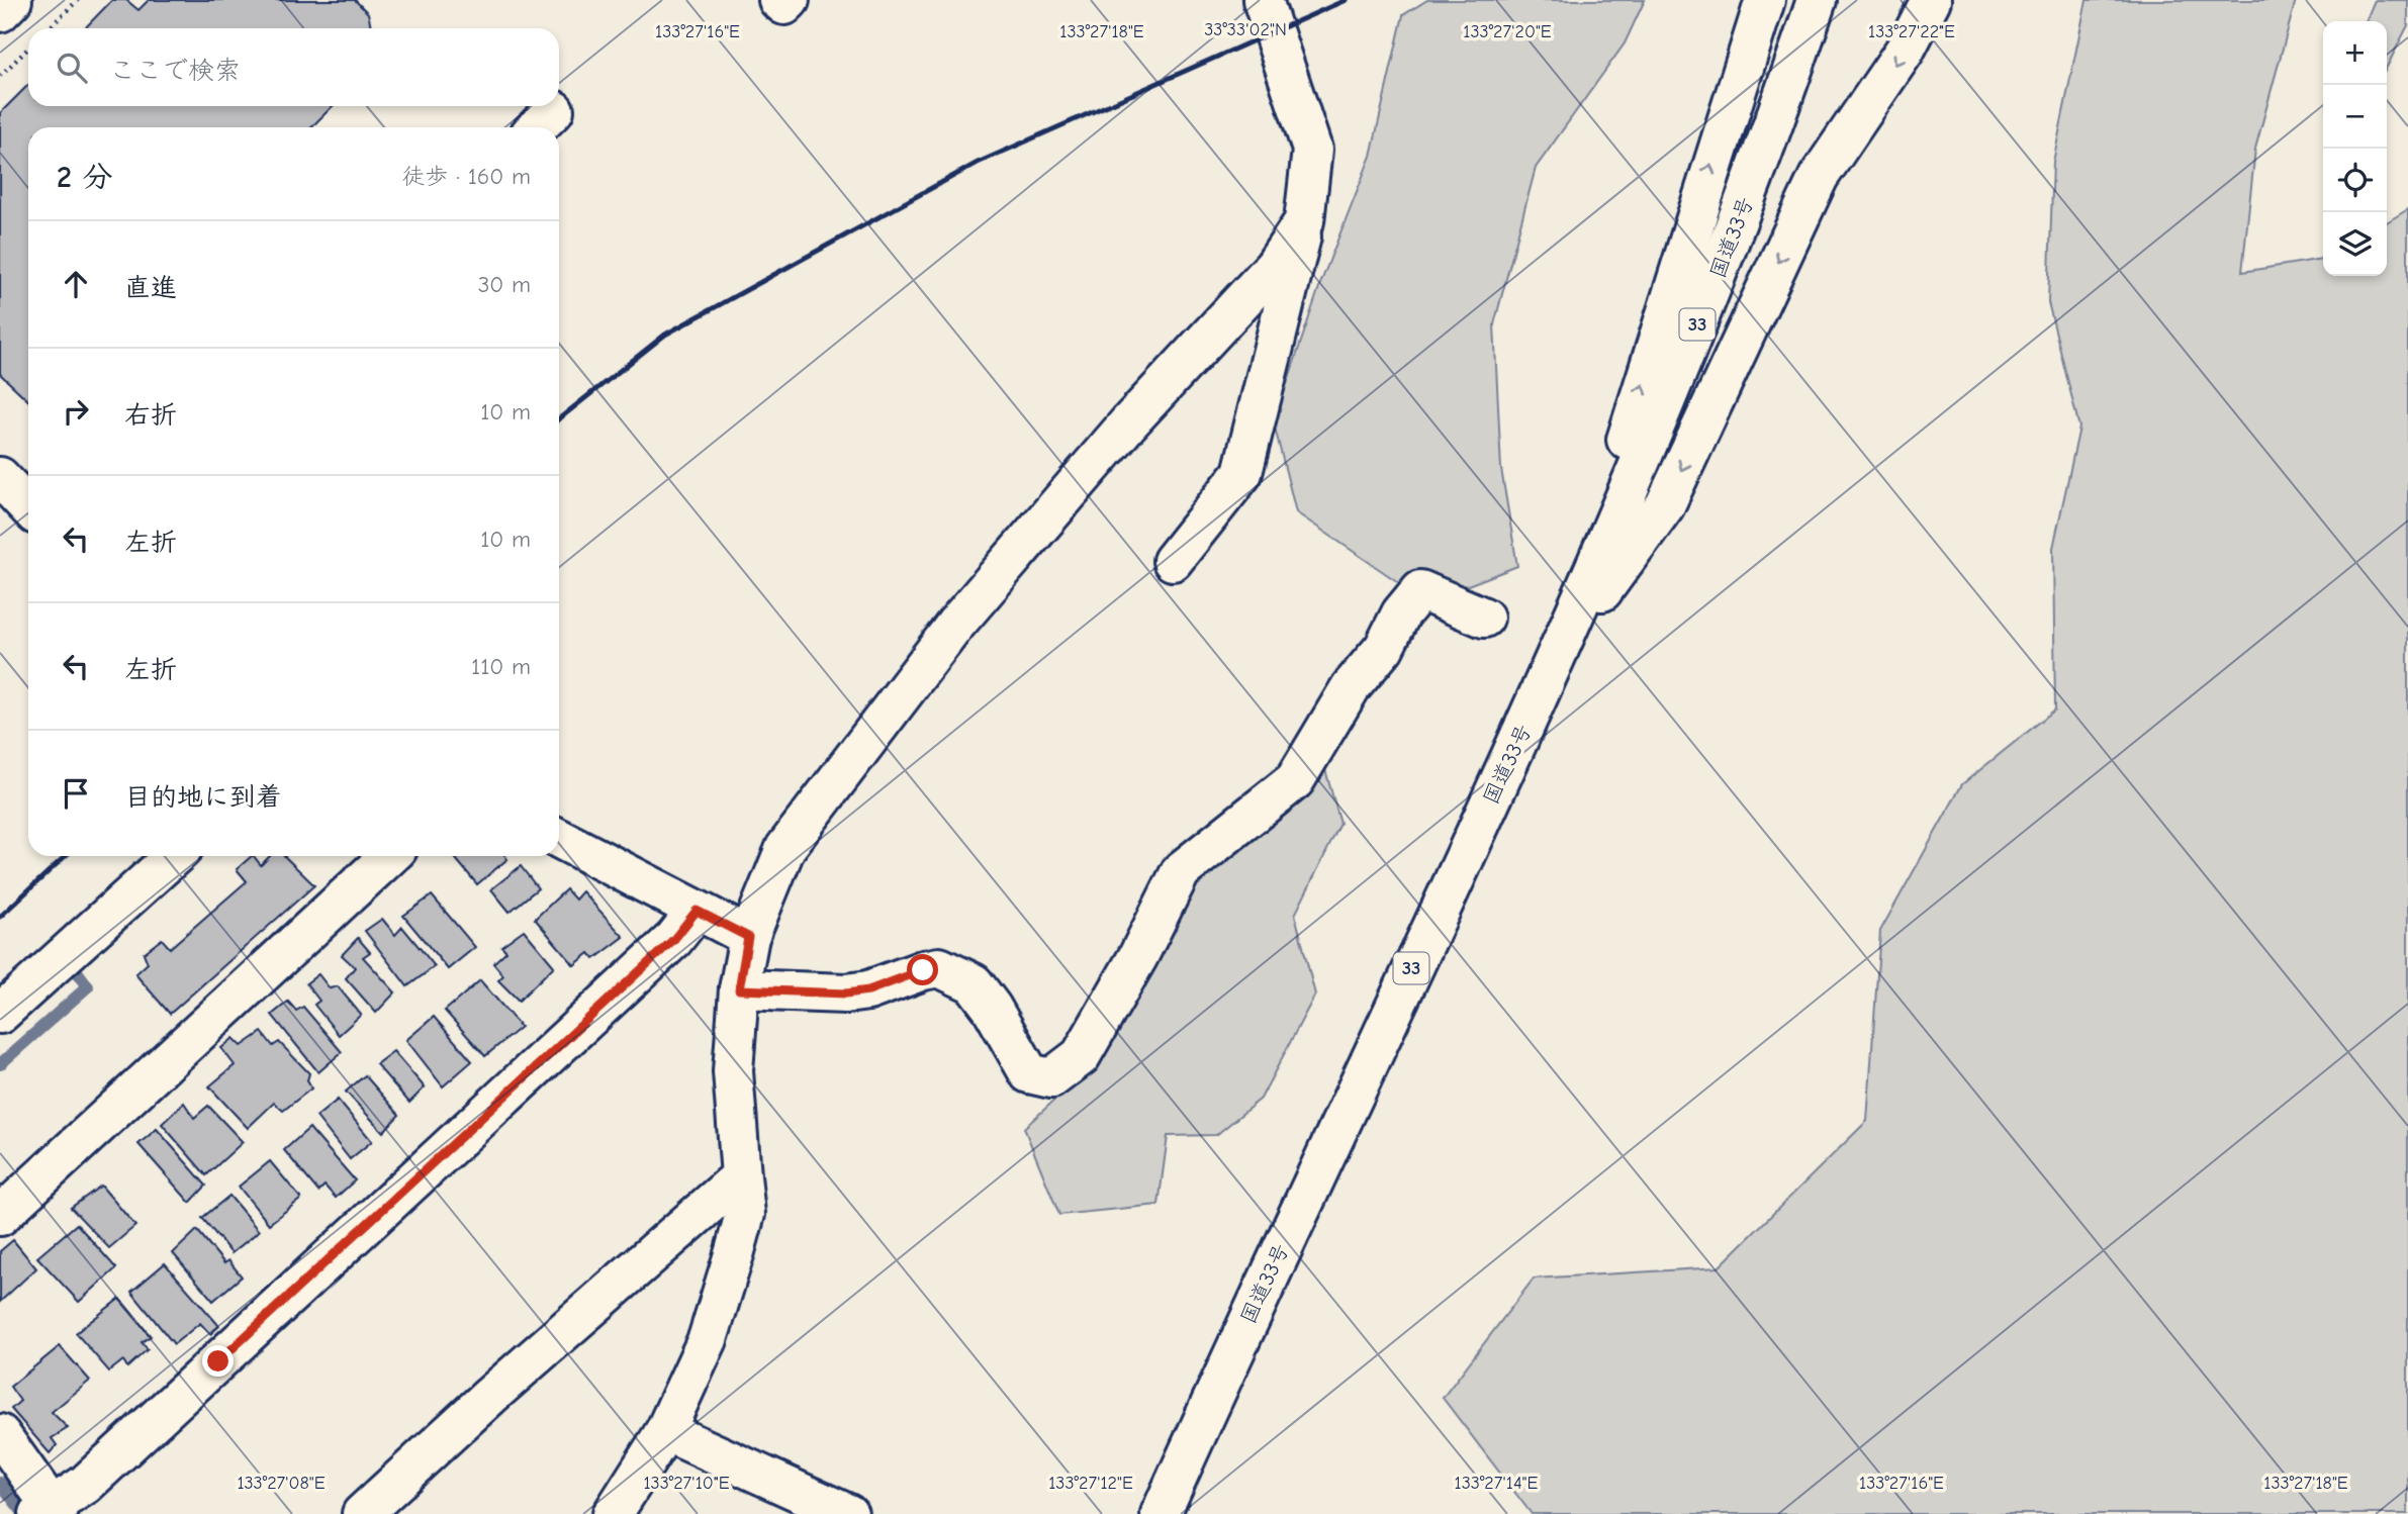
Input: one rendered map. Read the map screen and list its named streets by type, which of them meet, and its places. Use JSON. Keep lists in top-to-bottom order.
{
  "streets": {
    "main road": ["国道33号", "33"]
  },
  "page": {
    "map_buttons": ["+", "−"],
    "search": "ここで検索",
    "heading": ["2 分", "徒歩 · 160 m"],
    "list": [
      ["直進", "30 m"],
      ["右折", "10 m"],
      ["左折", "10 m"],
      ["左折", "110 m"],
      "目的地に到着"
    ]
  },
  "coordinates": [
    "33°33'02\"N",
    "133°27'16\"E",
    "133°27'18\"E",
    "133°27'20\"E",
    "133°27'22\"E",
    "133°27'08\"E",
    "133°27'10\"E",
    "133°27'12\"E",
    "133°27'14\"E"
  ]
}
